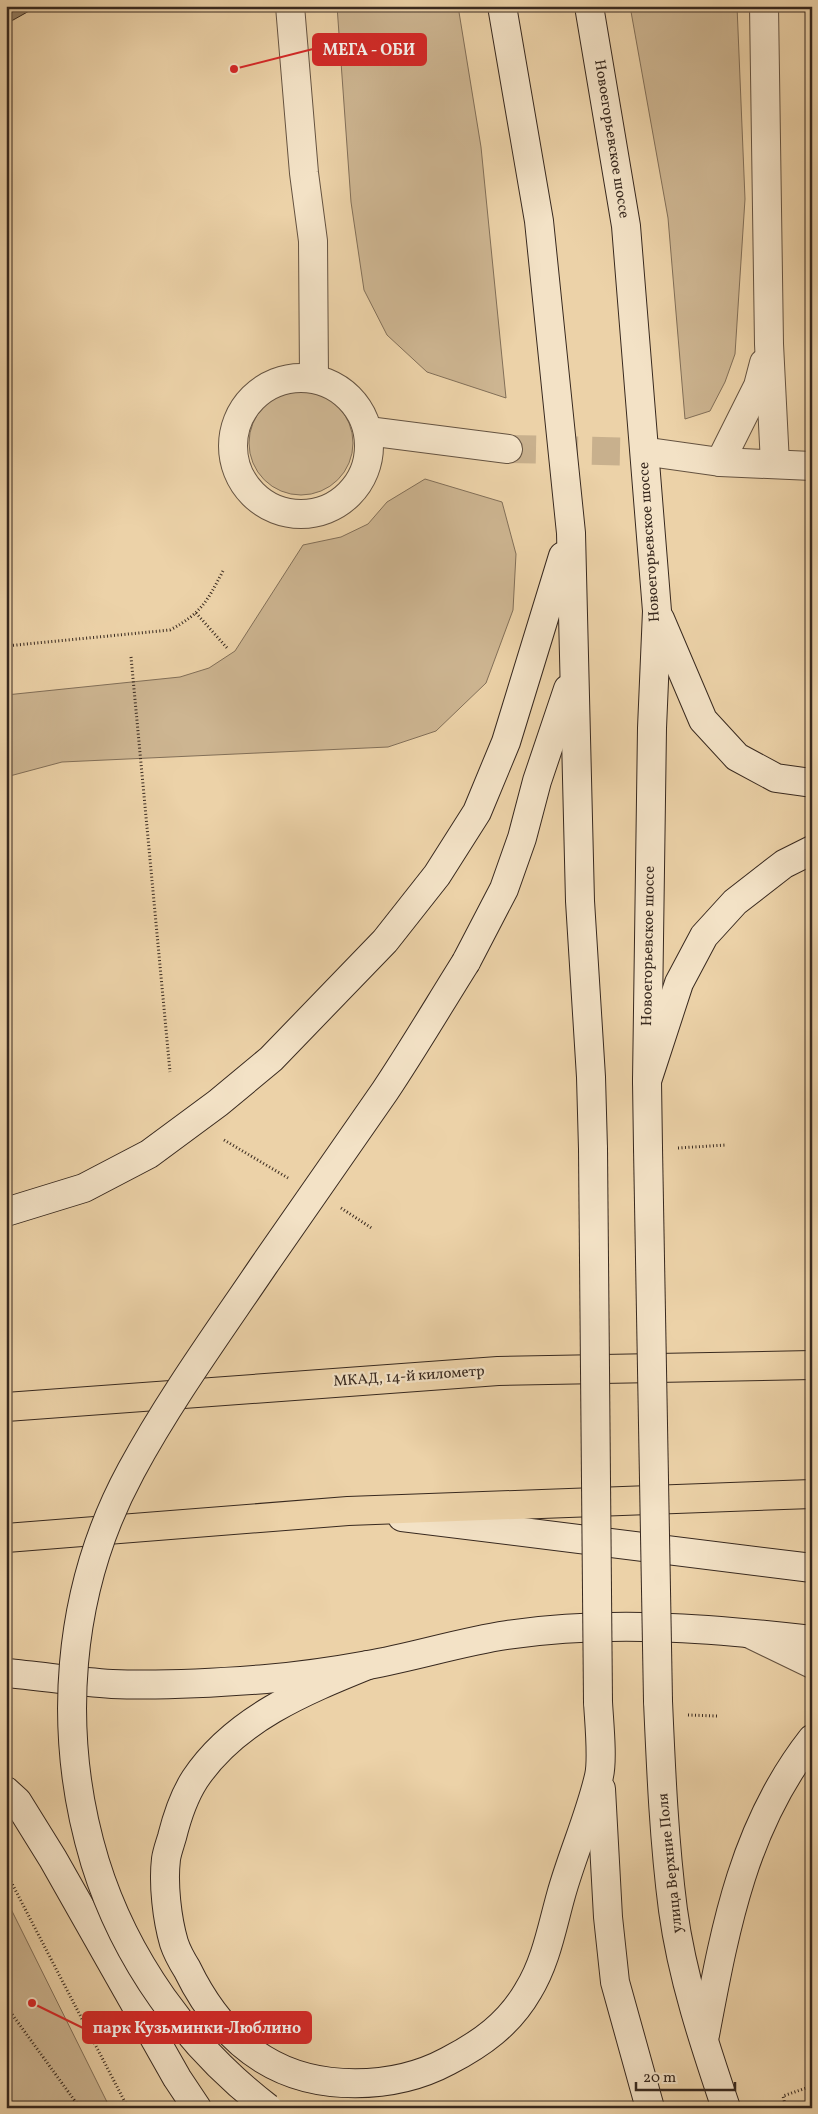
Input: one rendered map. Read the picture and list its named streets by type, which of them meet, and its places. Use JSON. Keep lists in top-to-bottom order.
{
  "streets": {
    "highway": ["МКАД, 14-й километр"],
    "main road": ["Новоегорьевское шоссе", "улица Верхние Поля"]
  },
  "crossings": [
    ["Новоегорьевское шоссе", "улица Верхние Поля"]
  ],
  "places": ["МЕГА - ОБИ", "парк Кузьминки-Люблино"],
  "scale_bar": "20 m"
}
